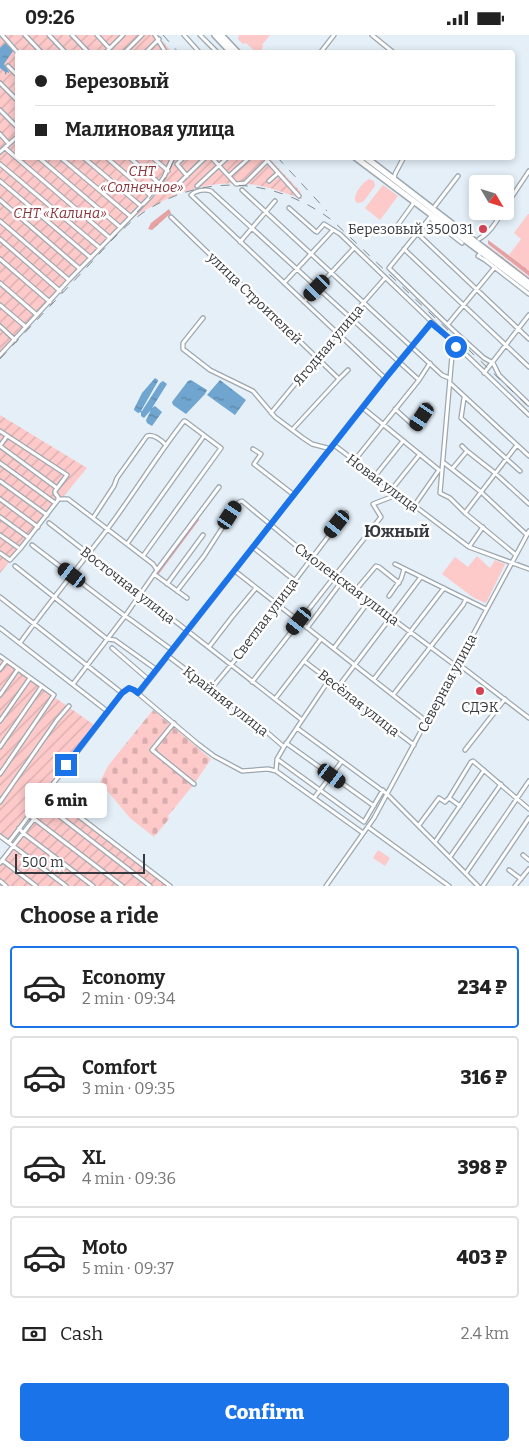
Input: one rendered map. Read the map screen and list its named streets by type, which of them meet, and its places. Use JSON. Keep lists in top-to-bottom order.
{
  "streets": {
    "street": [
      "улица Строителей",
      "Ягодная улица",
      "Новая улица",
      "Смоленская улица",
      "Восточная улица",
      "Светлая улица",
      "Северная улица",
      "Крайняя улица",
      "Весёлая улица"
    ]
  },
  "crossings": [
    ["улица Строителей", "Ягодная улица"],
    ["Ягодная улица", "Новая улица"],
    ["Новая улица", "Северная улица"],
    ["Смоленская улица", "Светлая улица"],
    ["Смоленская улица", "Северная улица"],
    ["Восточная улица", "Светлая улица"],
    ["Светлая улица", "Крайняя улица"],
    ["Северная улица", "Весёлая улица"]
  ],
  "districts": ["Южный"],
  "parks": ["СНТ «Солнечное»", "СНТ «Калина»"],
  "places": ["Березовый 350031", "СДЭК"],
  "scale_bar": "500 m",
  "north": "bottom right",
  "page": {
    "status": "09:26",
    "banner": ["Березовый", "Малиновая улица"],
    "bubble": "6 min",
    "scale": "500 m",
    "heading": "Choose a ride",
    "list": [
      {
        "name": "Economy",
        "note": "2 min · 09:34",
        "value": "234 ₽"
      },
      {
        "name": "Comfort",
        "note": "3 min · 09:35",
        "value": "316 ₽"
      },
      {
        "name": "XL",
        "note": "4 min · 09:36",
        "value": "398 ₽"
      },
      {
        "name": "Moto",
        "note": "5 min · 09:37",
        "value": "403 ₽"
      }
    ],
    "pay": ["Cash", "2.4 km"],
    "buttons": "Confirm"
  }
}
